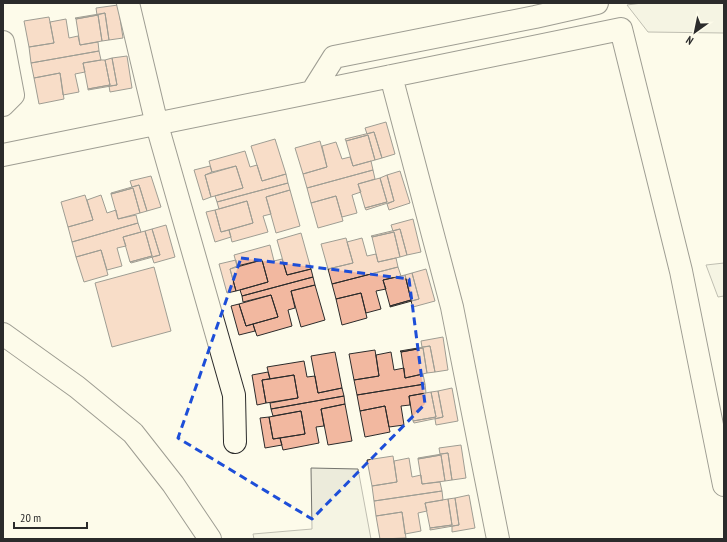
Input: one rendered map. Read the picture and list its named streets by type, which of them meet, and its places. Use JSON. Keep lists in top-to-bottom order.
{
  "scale_bar": "20 m",
  "north": "bottom left"
}
